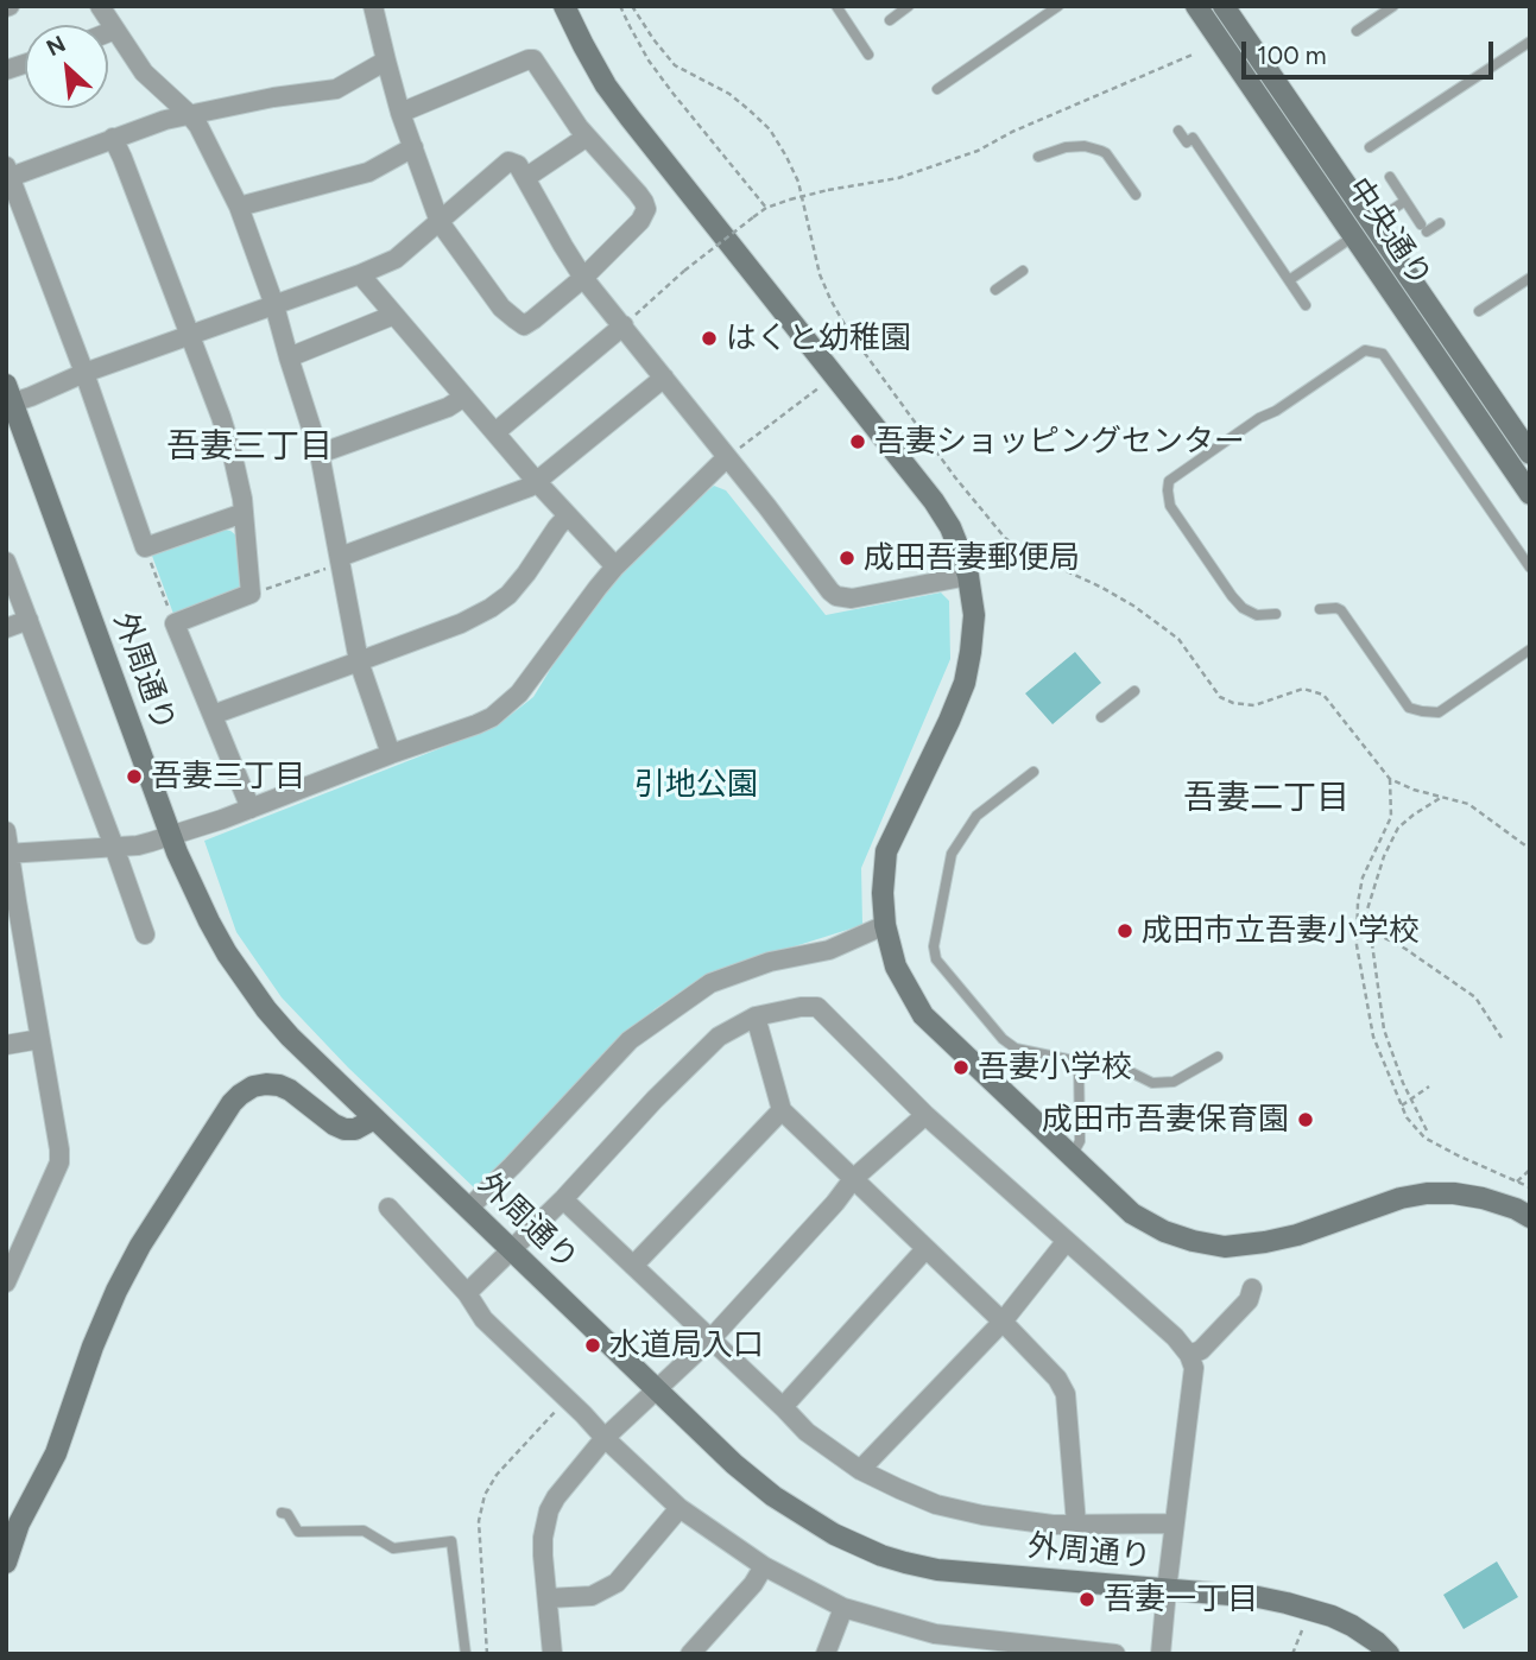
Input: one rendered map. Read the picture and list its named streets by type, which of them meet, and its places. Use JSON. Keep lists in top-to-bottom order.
{
  "streets": {
    "street": ["中央通り", "外周通り"]
  },
  "districts": ["吾妻三丁目", "吾妻二丁目"],
  "parks": ["引地公園"],
  "places": [
    "はくと幼稚園",
    "吾妻ショッピングセンター",
    "成田吾妻郵便局",
    "吾妻三丁目",
    "成田市立吾妻小学校",
    "吾妻小学校",
    "成田市吾妻保育園",
    "水道局入口",
    "吾妻一丁目"
  ],
  "scale_bar": "100 m",
  "north": "top left"
}
